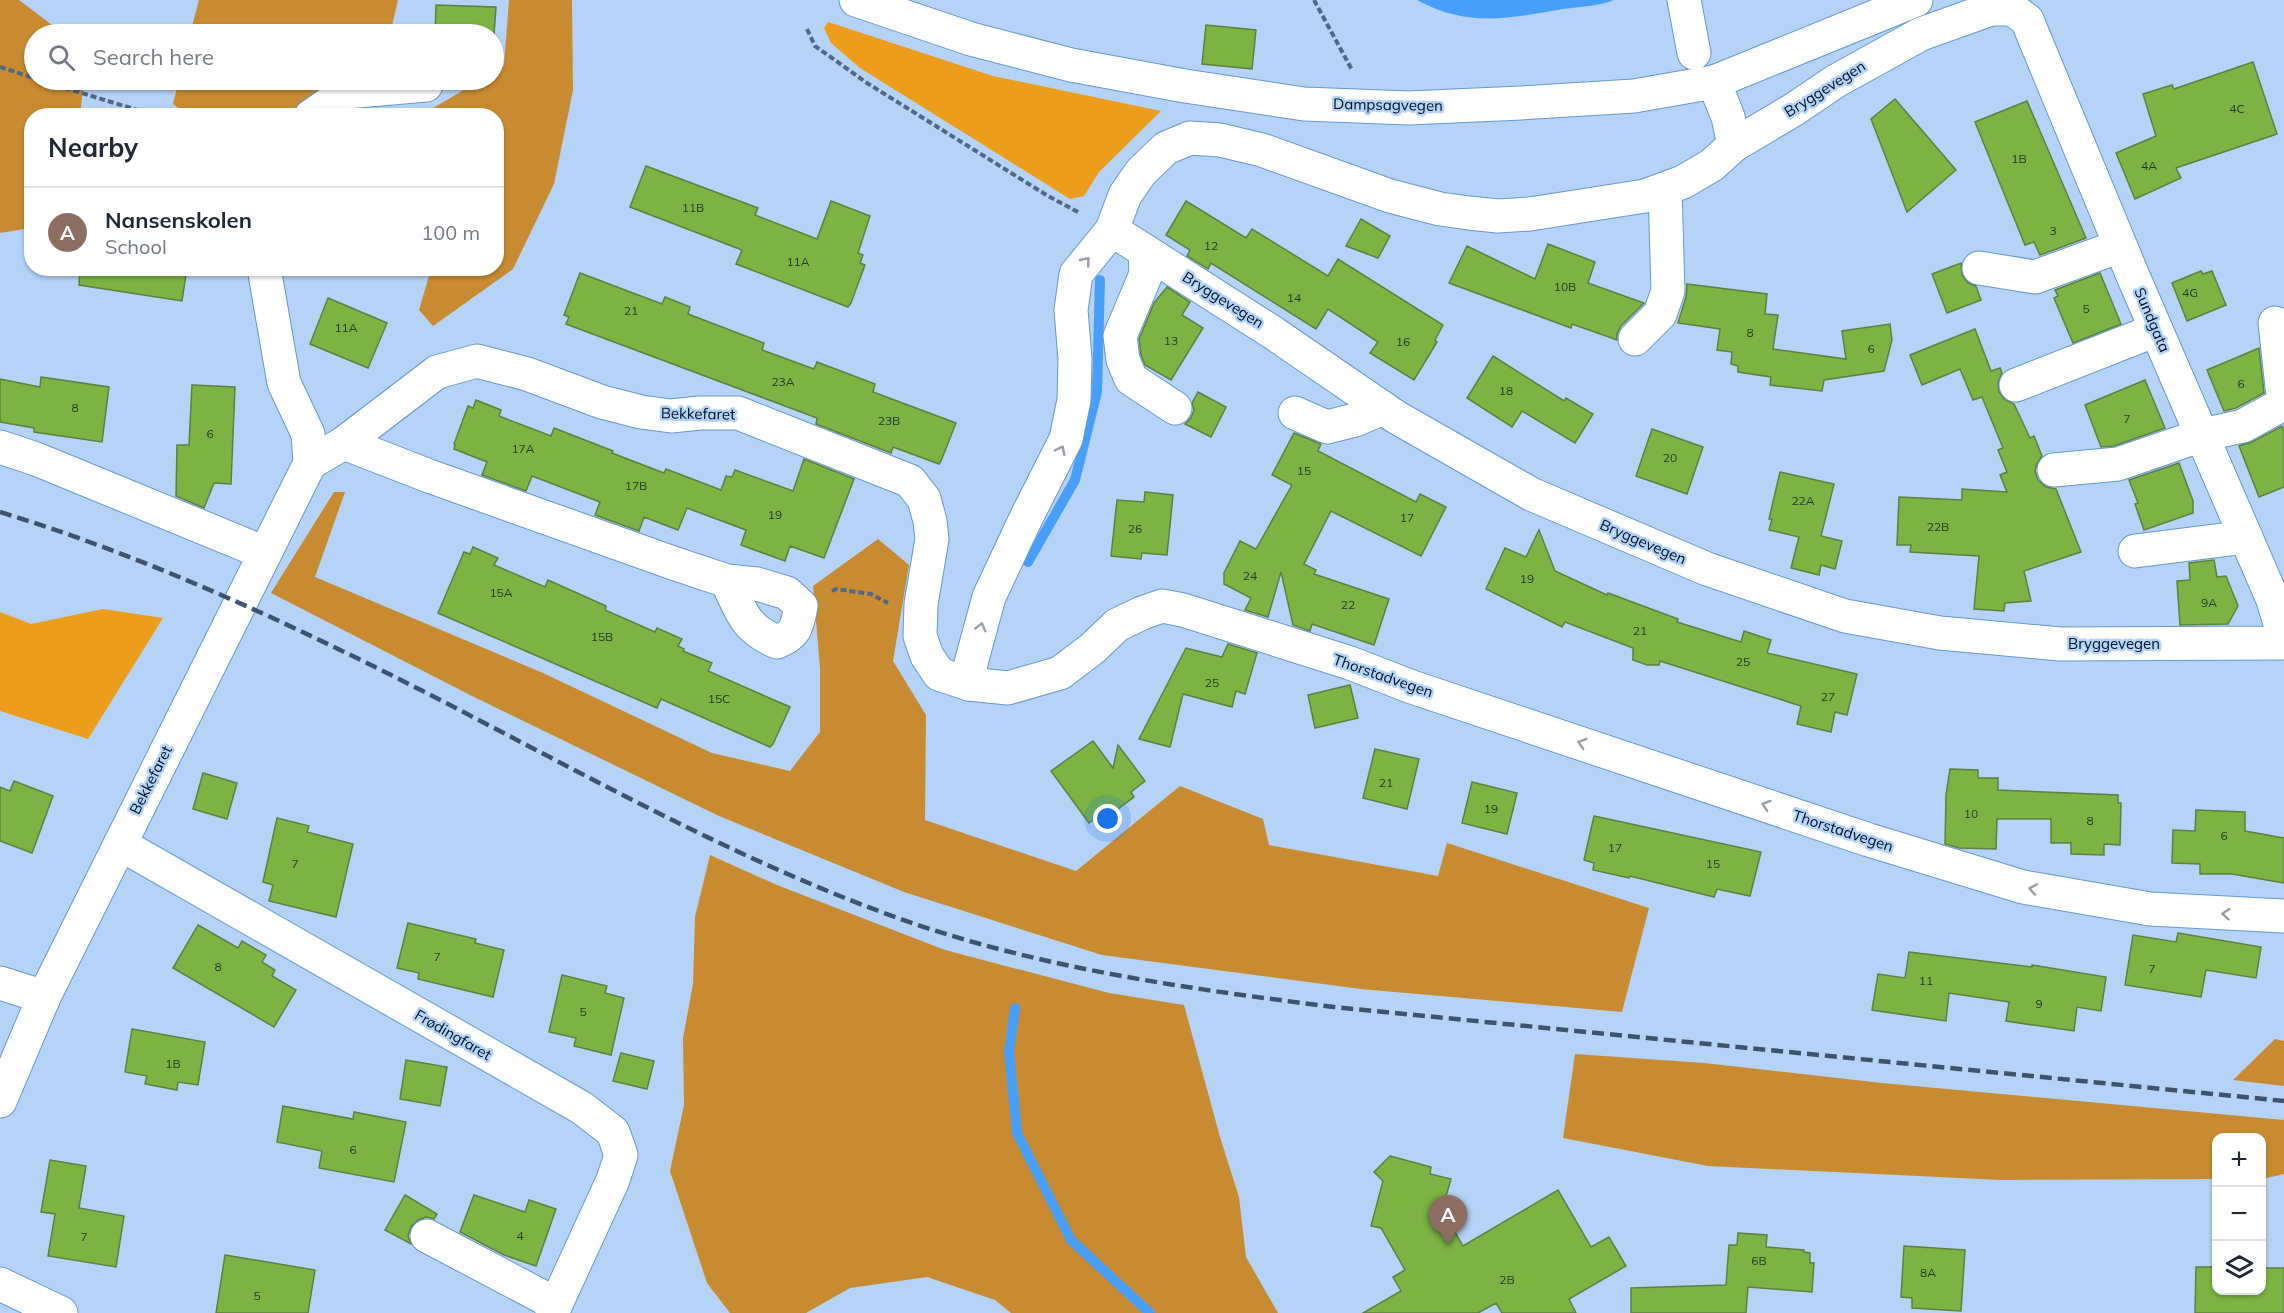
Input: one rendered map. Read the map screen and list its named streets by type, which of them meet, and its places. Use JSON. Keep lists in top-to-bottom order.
{
  "streets": {
    "street": [
      "Bryggevegen",
      "Dampsagvegen",
      "Sundgata",
      "Bekkefaret",
      "Thorstadvegen",
      "Frødingfaret"
    ]
  },
  "crossings": [
    ["Bryggevegen", "Sundgata"],
    ["Bekkefaret", "Thorstadvegen"],
    ["Bekkefaret", "Frødingfaret"]
  ],
  "one_way": ["Thorstadvegen"],
  "house_numbers": [
    "4C",
    "1B",
    "4A",
    "11B",
    "3",
    "12",
    "11A",
    "10B",
    "4G",
    "14",
    "5",
    "21",
    "11A",
    "8",
    "13",
    "16",
    "6",
    "23A",
    "6",
    "18",
    "8",
    "7",
    "23B",
    "6",
    "17A",
    "20",
    "15",
    "17B",
    "22A",
    "19",
    "17",
    "22B",
    "26",
    "24",
    "19",
    "15A",
    "9A",
    "22",
    "21",
    "15B",
    "25",
    "25",
    "27",
    "15C",
    "21",
    "19",
    "10",
    "8",
    "6",
    "17",
    "7",
    "15",
    "7",
    "8",
    "7",
    "11",
    "9",
    "5",
    "1B",
    "6",
    "4",
    "7",
    "6B",
    "8A",
    "2B",
    "5"
  ],
  "page": {
    "search": "Search here",
    "heading": "Nearby",
    "list": [
      {
        "mark": "A",
        "name": "Nansenskolen",
        "note": "School",
        "value": "100 m"
      }
    ],
    "map_buttons": ["+", "−"],
    "pins": "A"
  }
}
